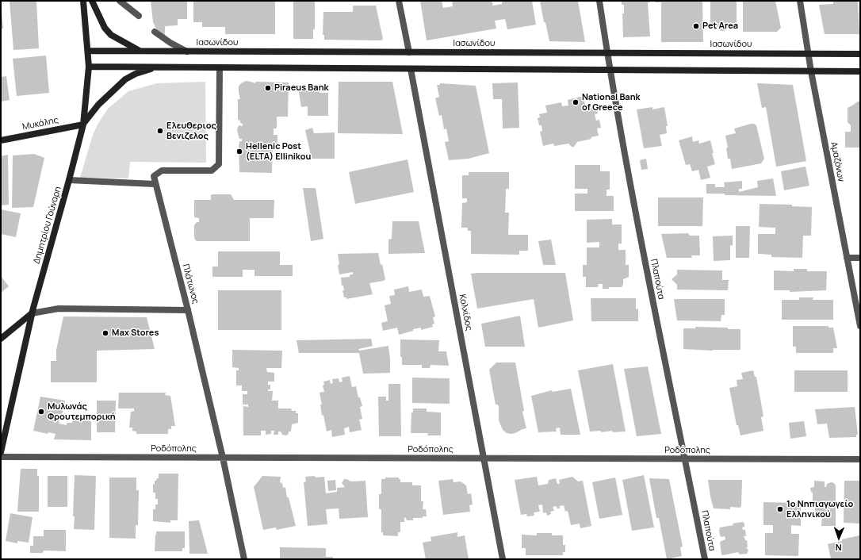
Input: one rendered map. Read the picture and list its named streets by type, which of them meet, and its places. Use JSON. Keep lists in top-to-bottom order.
{
  "streets": {
    "street": [
      "Ιασωνίδου",
      "Μυκάλης",
      "Αμαζόνων",
      "Δημητρίου Γούναρη",
      "Πλαπούτα",
      "Πλάτωνος",
      "Κολχίδος",
      "Ροδόπολης"
    ]
  },
  "crossings": [
    ["Ιασωνίδου", "Αμαζόνων"],
    ["Ιασωνίδου", "Δημητρίου Γούναρη"],
    ["Ιασωνίδου", "Πλαπούτα"],
    ["Μυκάλης", "Δημητρίου Γούναρη"],
    ["Πλαπούτα", "Ροδόπολης"],
    ["Πλάτωνος", "Ροδόπολης"],
    ["Κολχίδος", "Ροδόπολης"]
  ],
  "places": [
    "Pet Area",
    "Piraeus Bank",
    "National Bank of Greece",
    "Ελευθεριος Βενιζελος",
    "Hellenic Post (ELTA) Ellinikou",
    "Max Stores",
    "Μυλωνάς Φρουτεμπορική",
    "1ο Νηπιαγωγείο Ελληνικού"
  ],
  "north": "bottom"
}
